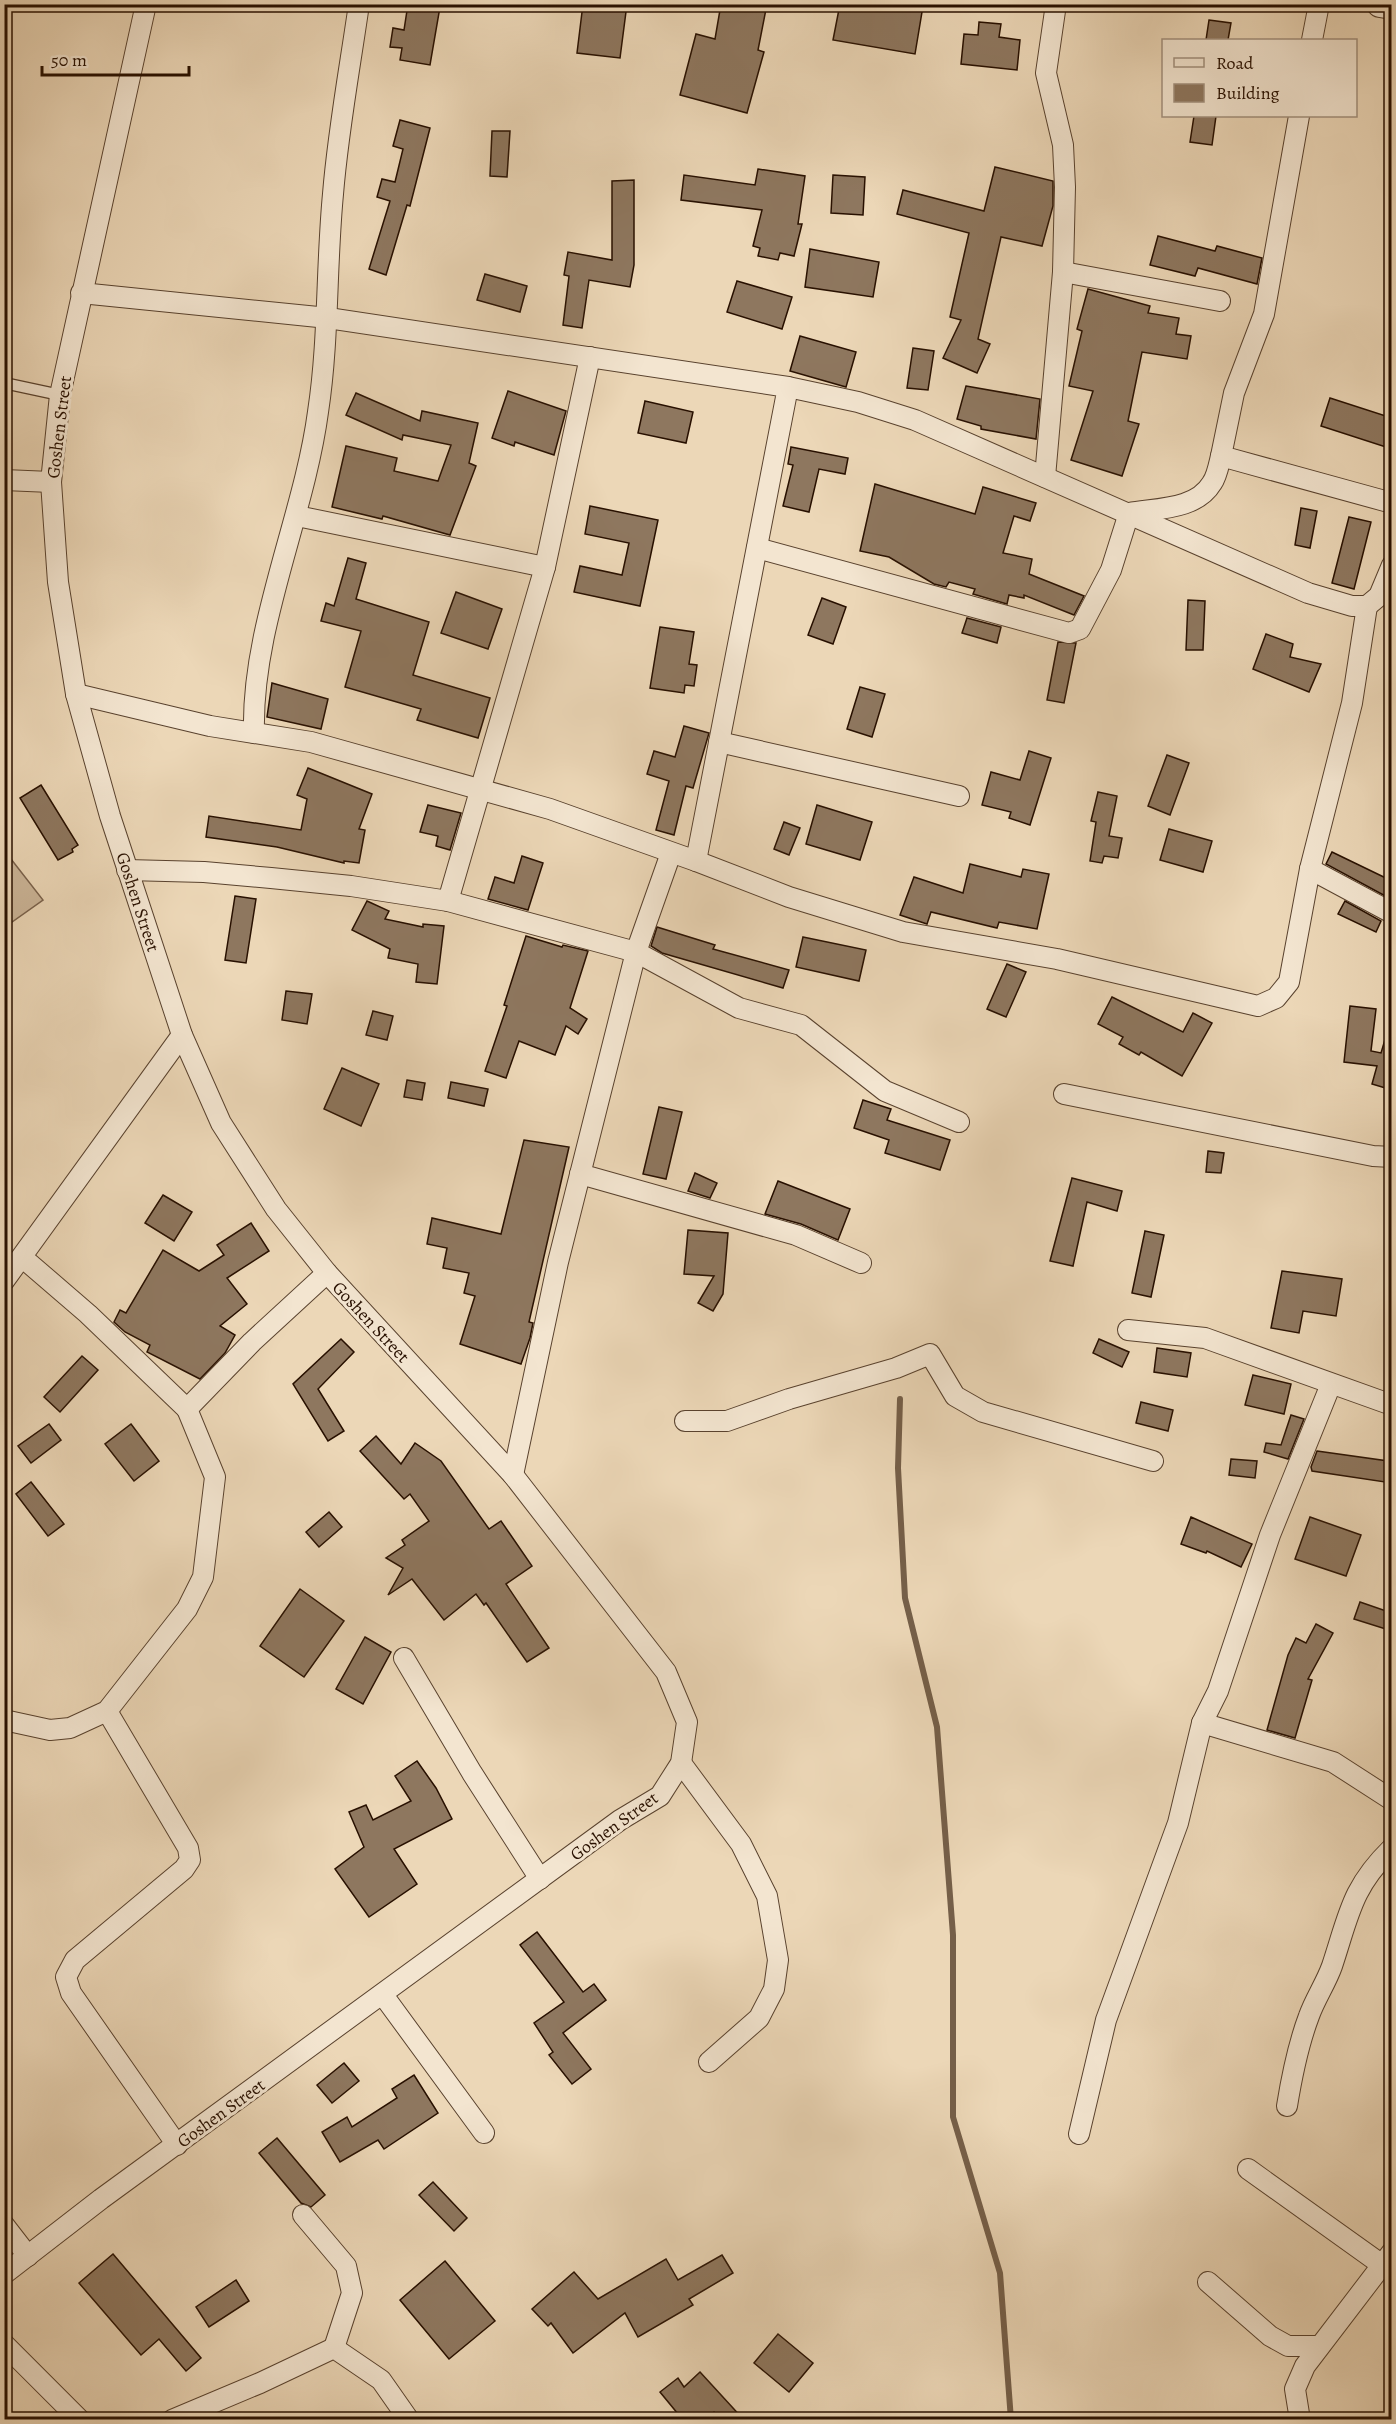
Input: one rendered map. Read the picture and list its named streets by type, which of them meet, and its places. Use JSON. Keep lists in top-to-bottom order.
{
  "streets": {
    "street": ["Goshen Street"]
  },
  "legend": ["Road", "Building"],
  "scale_bar": "50 m"
}
